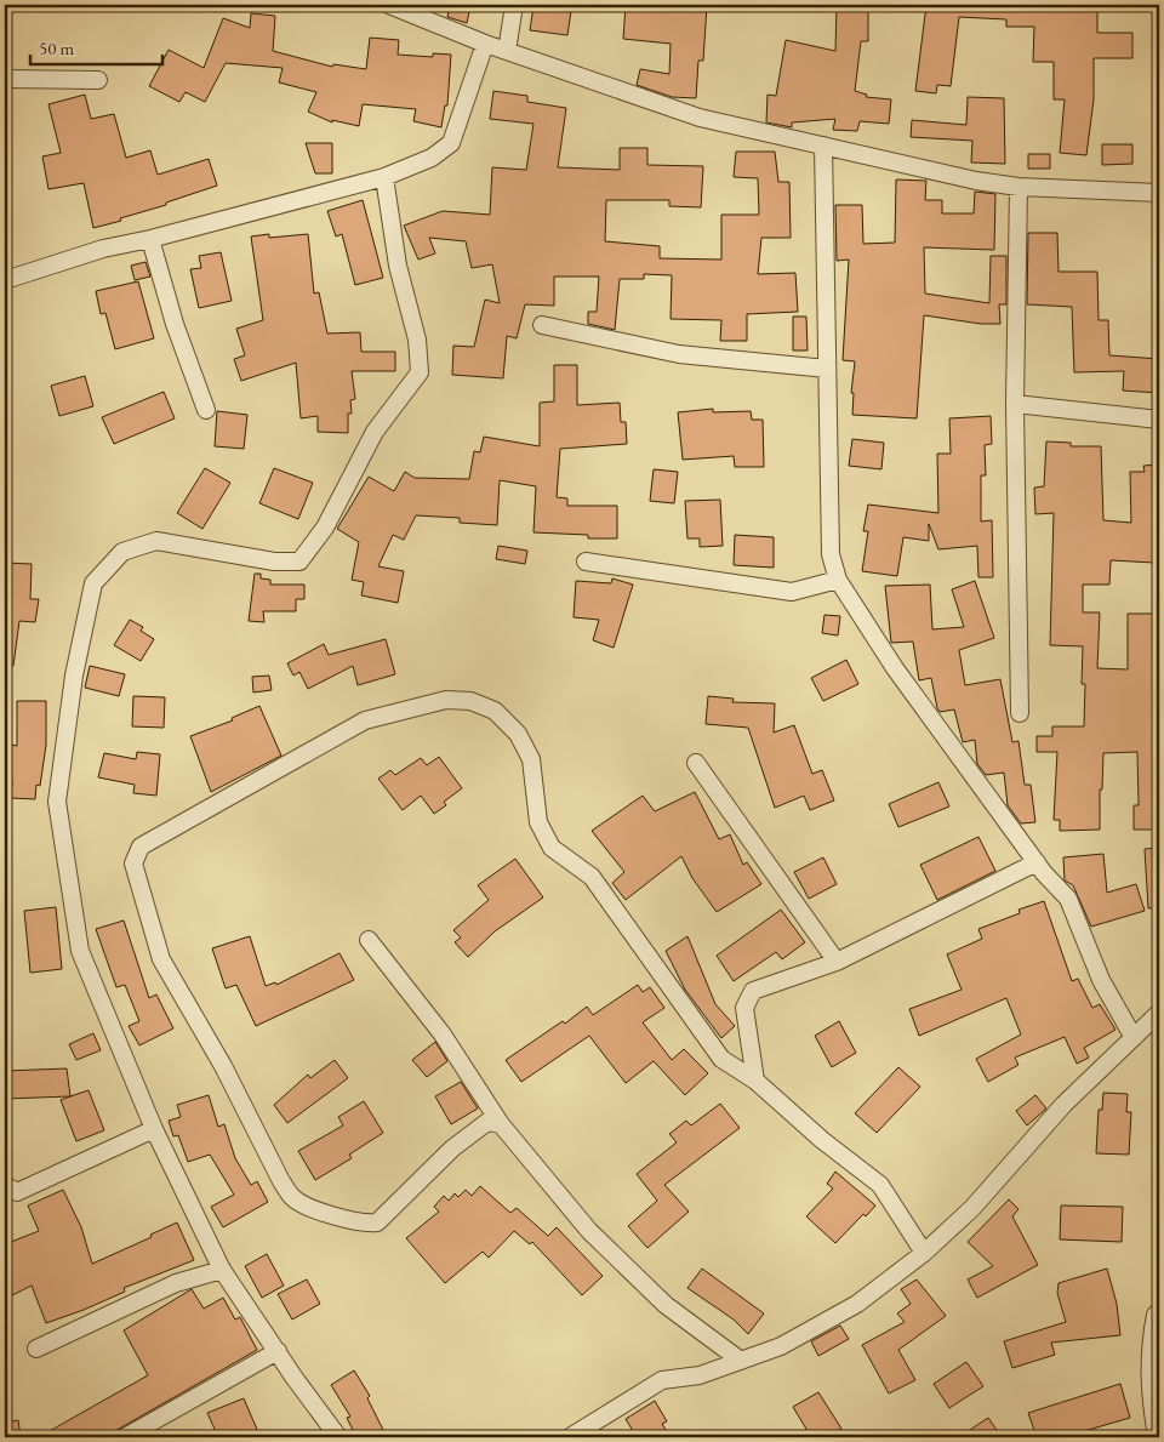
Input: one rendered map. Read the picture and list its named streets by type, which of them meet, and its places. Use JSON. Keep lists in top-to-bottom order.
{
  "scale_bar": "50 m"
}
